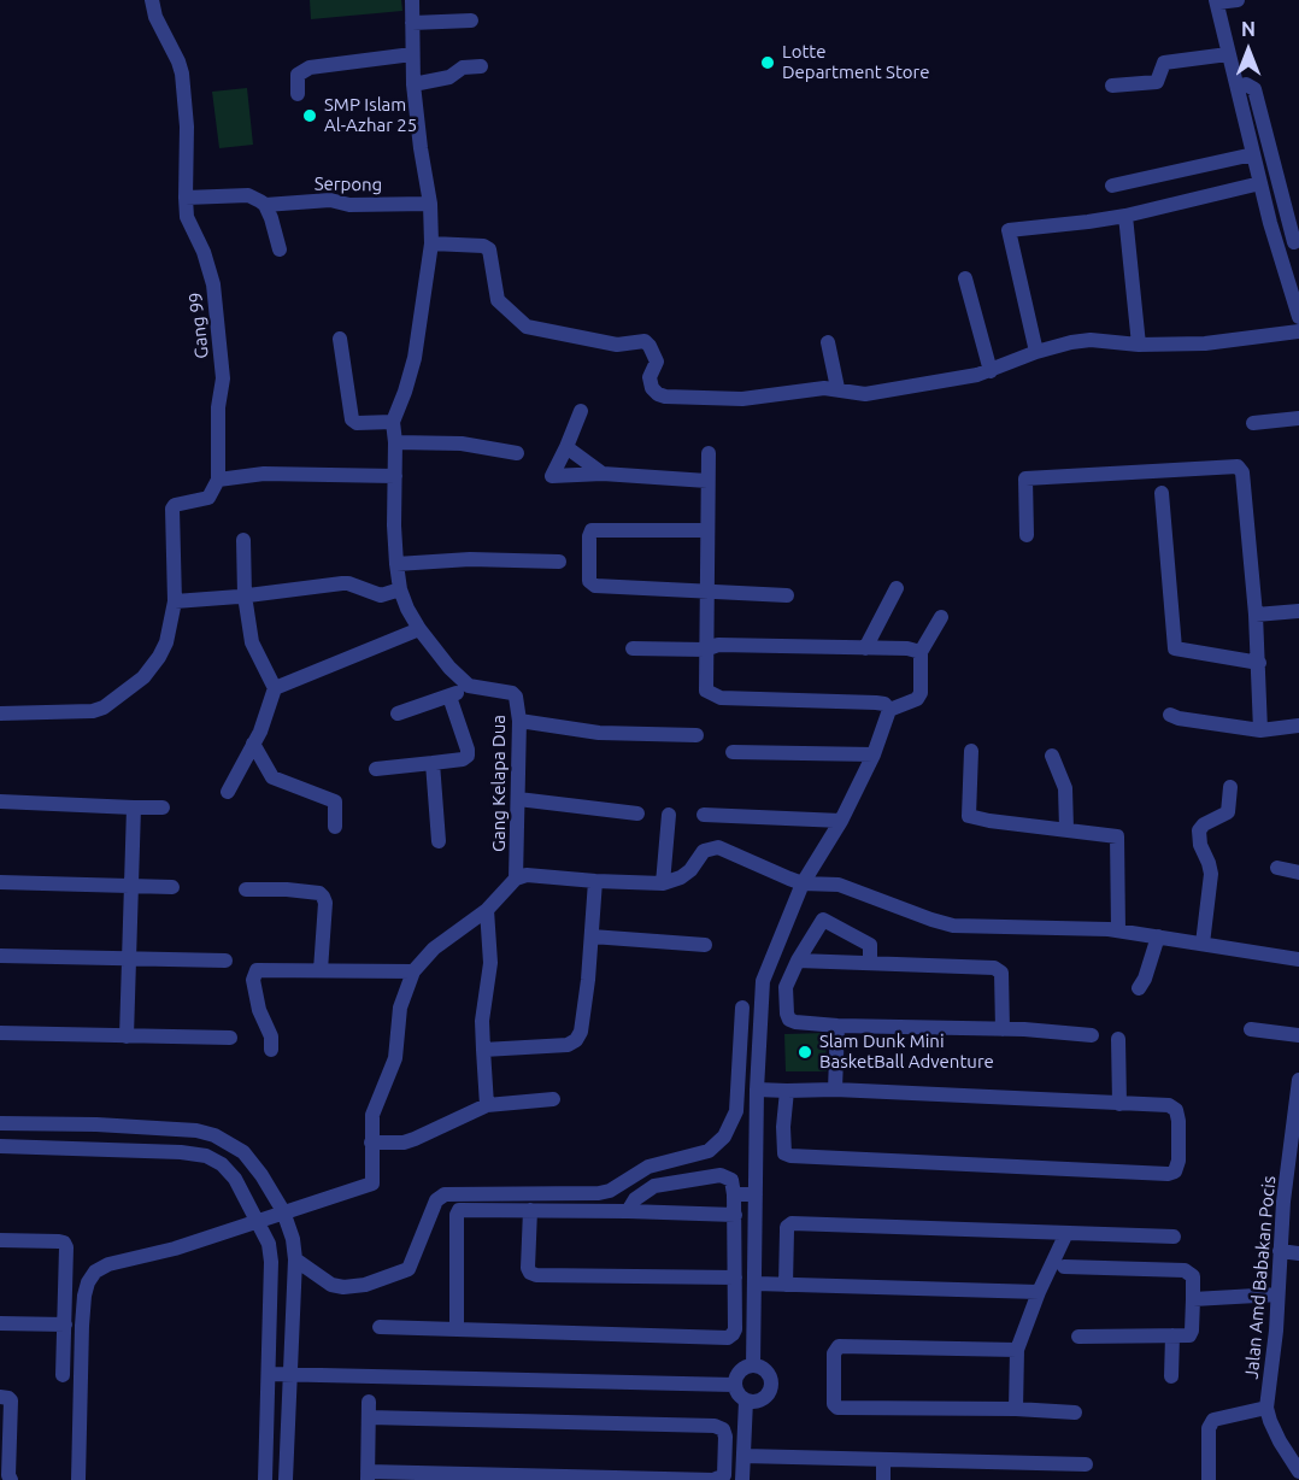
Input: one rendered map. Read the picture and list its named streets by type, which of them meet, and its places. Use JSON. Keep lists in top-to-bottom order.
{
  "streets": {
    "street": [
      "Serpong",
      "Gang 99",
      "Gang Kelapa Dua",
      "Jalan Amd Babakan Pocis"
    ]
  },
  "crossings": [
    ["Serpong", "Gang 99"]
  ],
  "places": ["Lotte Department Store", "SMP Islam Al-Azhar 25", "Slam Dunk Mini BasketBall Adventure"],
  "north": "top"
}
